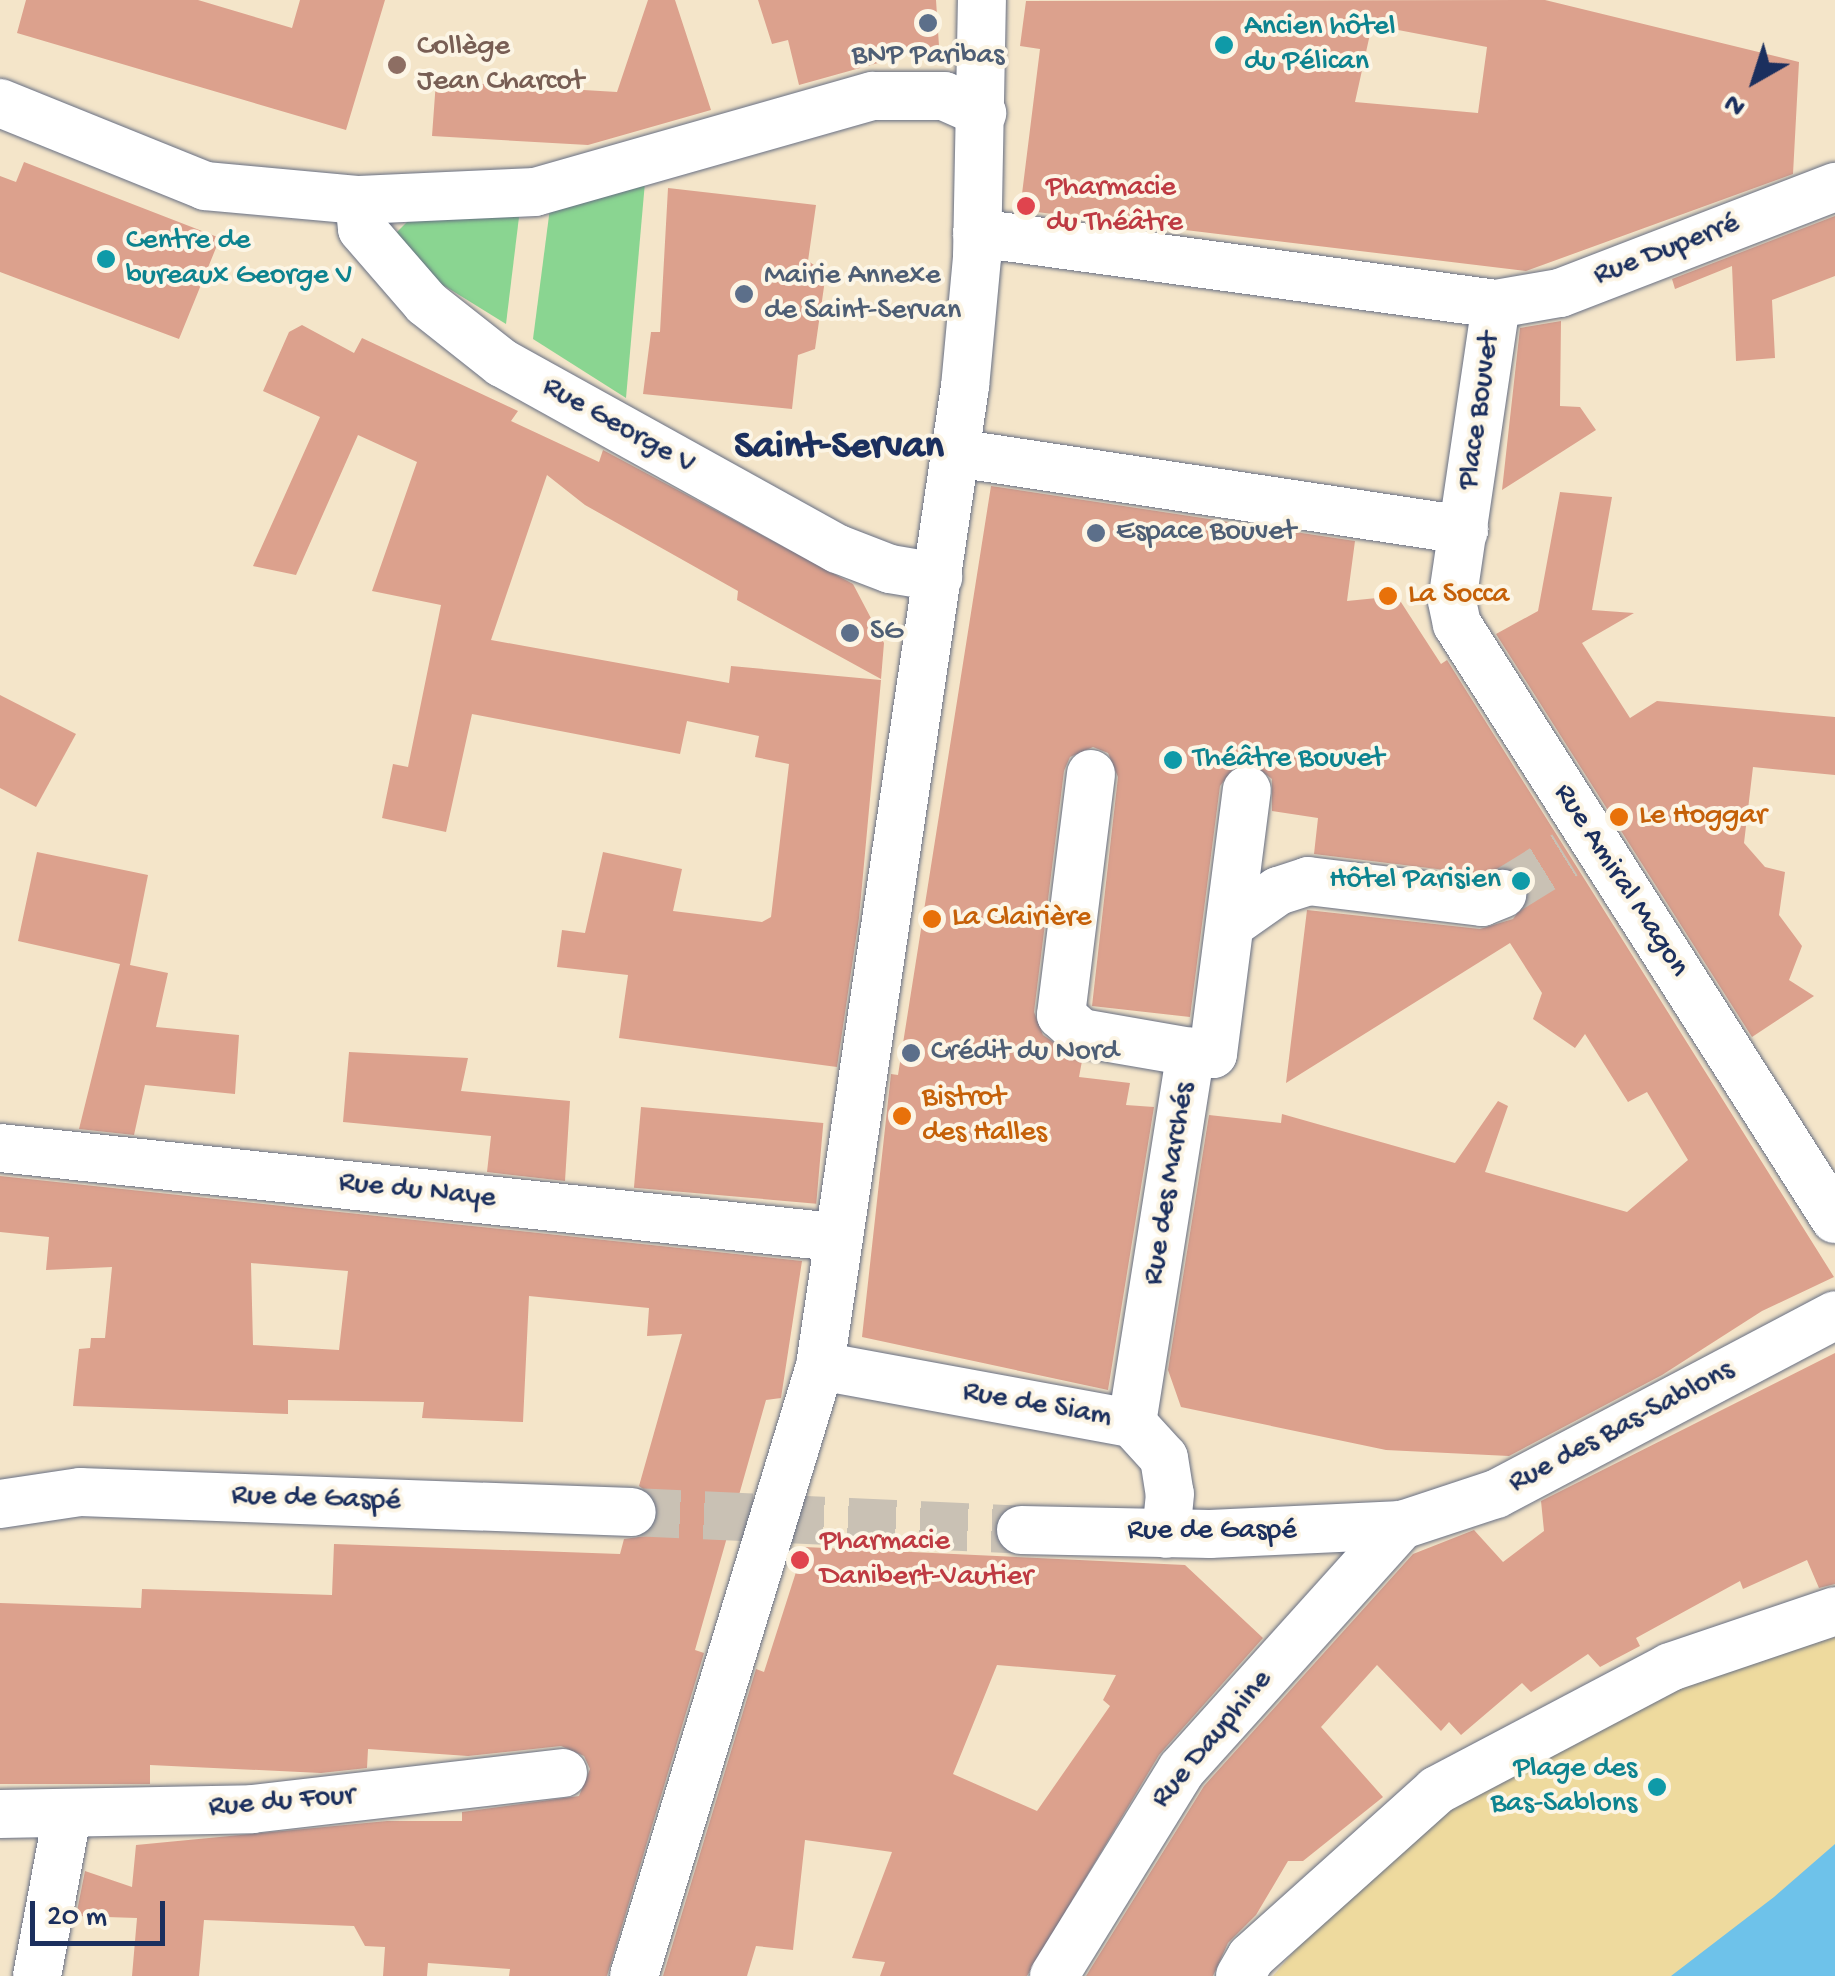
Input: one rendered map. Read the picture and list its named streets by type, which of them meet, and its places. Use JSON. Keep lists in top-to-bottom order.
{
  "streets": {
    "street": [
      "Rue Duperré",
      "Place Bouvet",
      "Rue George V",
      "Rue Amiral Magon",
      "Rue des Marchés",
      "Rue du Naye",
      "Rue de Siam",
      "Rue des Bas-Sablons",
      "Rue de Gaspé",
      "Rue Dauphine",
      "Rue du Four"
    ]
  },
  "crossings": [
    ["Rue Duperré", "Place Bouvet"],
    ["Place Bouvet", "Rue Amiral Magon"],
    ["Rue des Marchés", "Rue de Siam"],
    ["Rue de Siam", "Rue de Gaspé"],
    ["Rue des Bas-Sablons", "Rue de Gaspé"],
    ["Rue des Bas-Sablons", "Rue Dauphine"],
    ["Rue de Gaspé", "Rue Dauphine"]
  ],
  "districts": ["Saint-Servan"],
  "places": [
    "BNP Paribas",
    "Ancien hôtel du Pélican",
    "Collège Jean Charcot",
    "Pharmacie du Théâtre",
    "Centre de bureaux George V",
    "Mairie Annexe de Saint-Servan",
    "Espace Bouvet",
    "La Socca",
    "SG",
    "Théâtre Bouvet",
    "Le Hoggar",
    "Hôtel Parisien",
    "La Clairière",
    "Crédit du Nord",
    "Bistrot des Halles",
    "Pharmacie Danibert-Vautier",
    "Plage des Bas-Sablons"
  ],
  "scale_bar": "20 m",
  "north": "bottom left"
}
